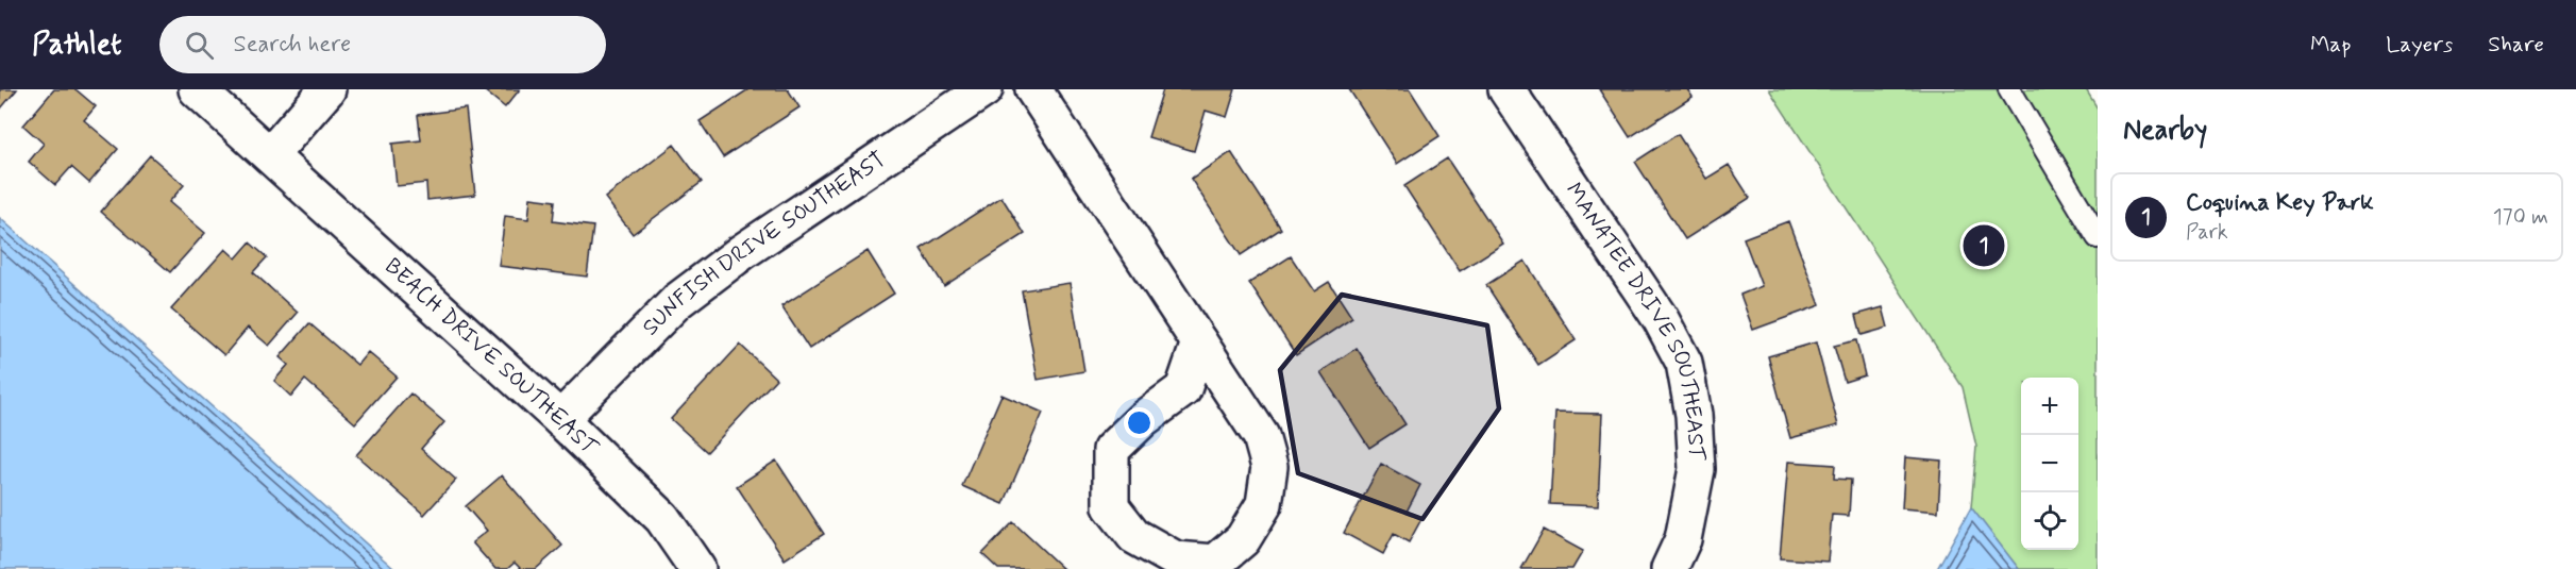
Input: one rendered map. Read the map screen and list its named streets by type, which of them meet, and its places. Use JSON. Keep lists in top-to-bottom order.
{
  "streets": {
    "street": ["SUNFISH DRIVE SOUTHEAST", "MANATEE DRIVE SOUTHEAST", "BEACH DRIVE SOUTHEAST"]
  },
  "crossings": [
    ["SUNFISH DRIVE SOUTHEAST", "BEACH DRIVE SOUTHEAST"]
  ],
  "page": {
    "header": "Pathlet",
    "search": "Search here",
    "nav": ["Map", "Layers", "Share"],
    "heading": "Nearby",
    "list": [
      {
        "mark": "1",
        "name": "Coquina Key Park",
        "note": "Park",
        "value": "170 m"
      }
    ],
    "pins": "1",
    "map_buttons": ["+", "−"]
  }
}
